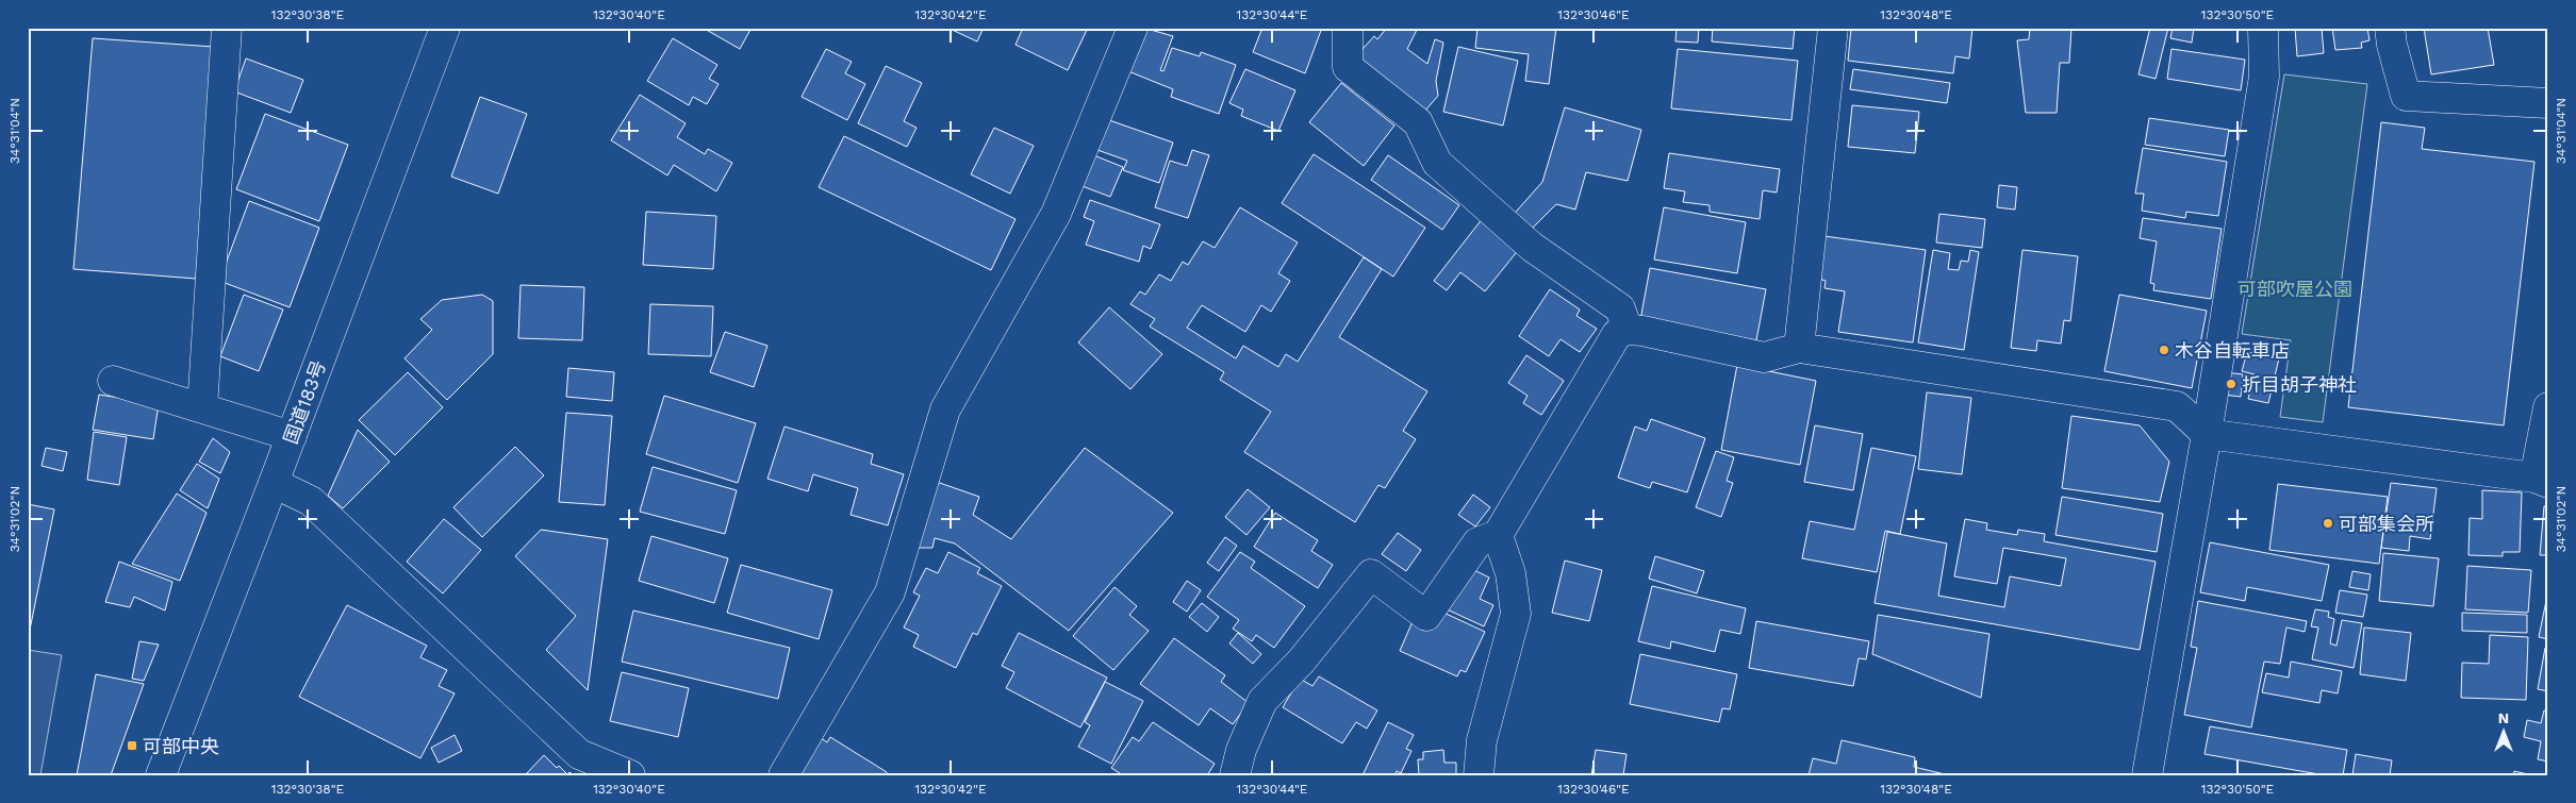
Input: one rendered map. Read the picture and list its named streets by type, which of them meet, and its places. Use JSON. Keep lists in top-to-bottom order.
{
  "streets": {
    "main road": ["国道183号"]
  },
  "parks": ["可部吹屋公園"],
  "places": {
    "other": ["木谷自転車店", "折目胡子神社", "可部集会所"],
    "transit": ["可部中央"]
  },
  "north": "top",
  "coordinates": [
    "132°30'38\"E",
    "132°30'40\"E",
    "132°30'42\"E",
    "132°30'44\"E",
    "132°30'46\"E",
    "132°30'48\"E",
    "132°30'50\"E",
    "34°31'04\"N",
    "34°31'02\"N"
  ]
}
